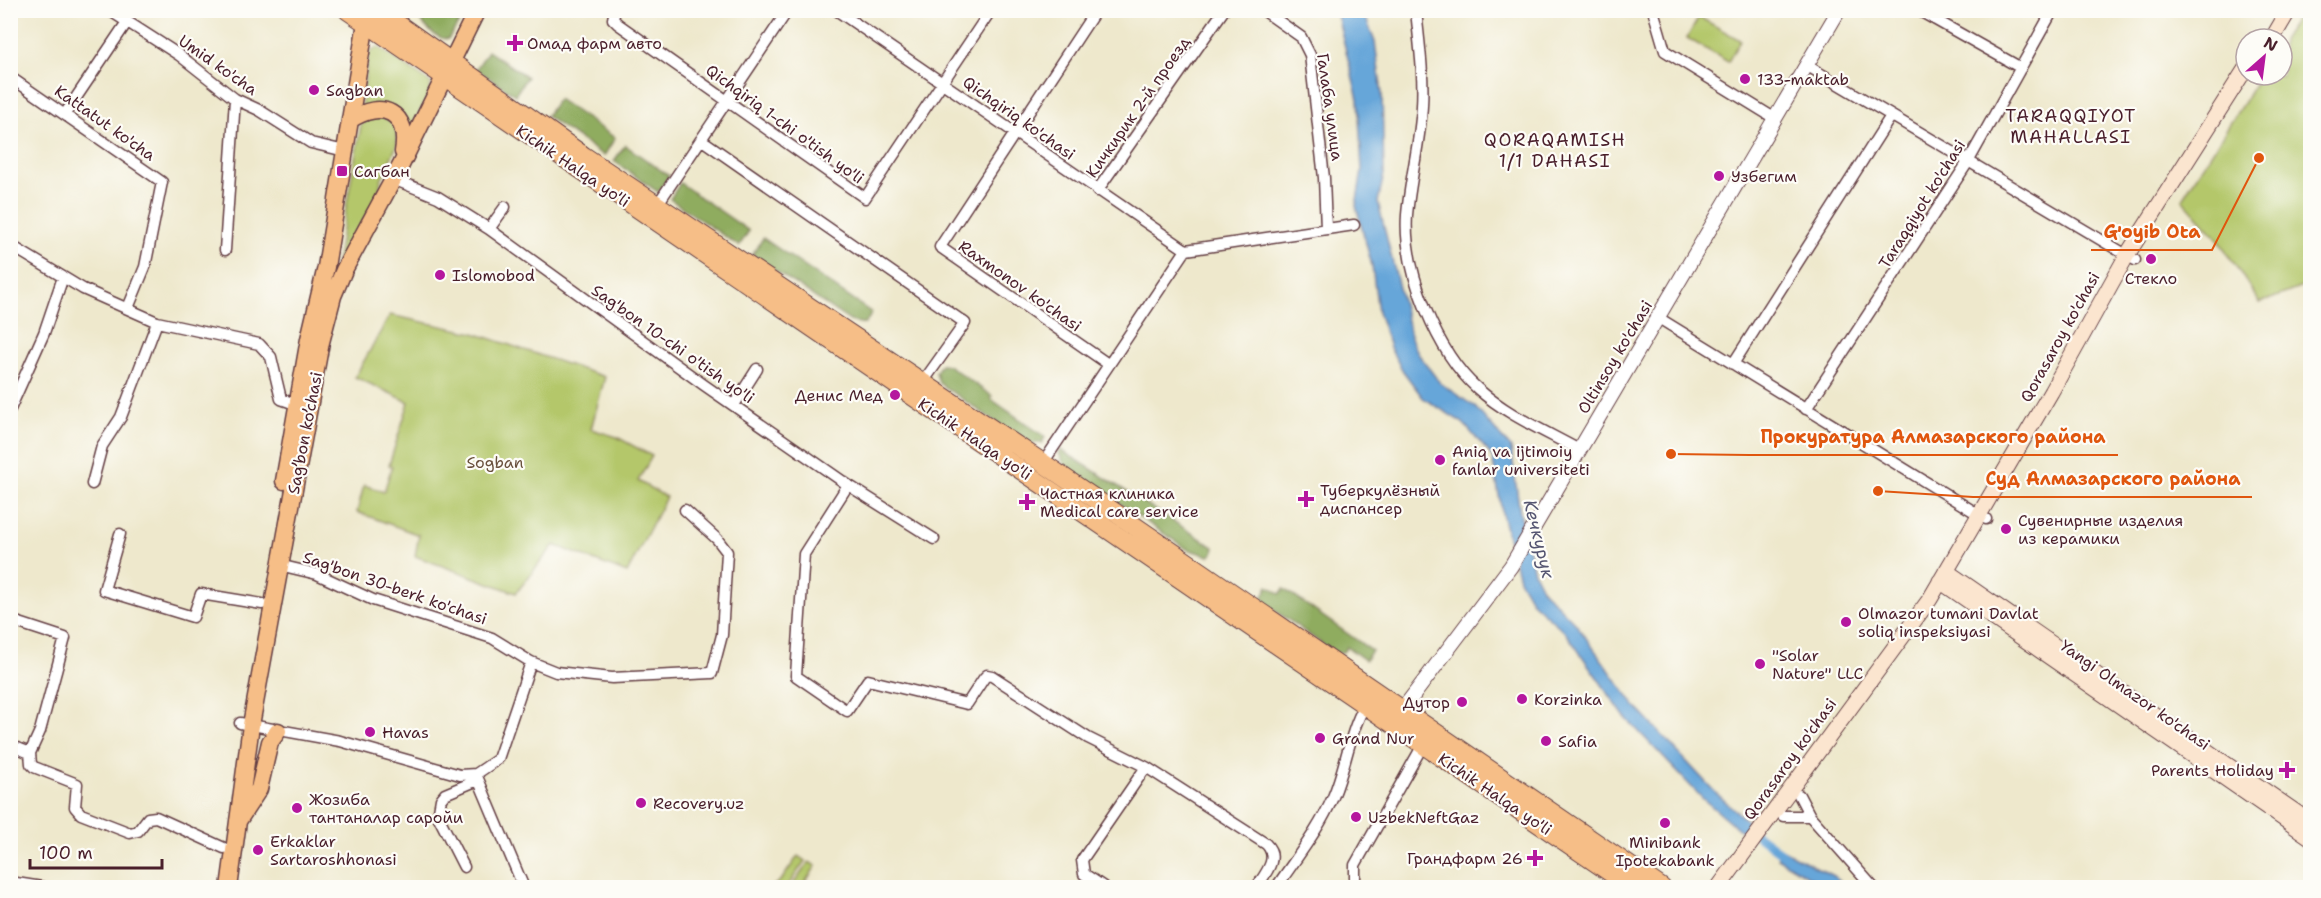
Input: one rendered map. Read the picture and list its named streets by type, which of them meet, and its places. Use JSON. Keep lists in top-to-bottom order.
{
  "streets": {
    "highway": ["Kichik Halqa yo'li"],
    "main road": ["Qorasaroy ko'chasi", "Sag’bon ko’chasi", "Yangi Olmazor ko'chasi"],
    "street": [
      "Umid ko'cha",
      "Кичкирик 2-й проезд",
      "Галаба улица",
      "Qichqiriq ko'chasi",
      "Kattatut ko'cha",
      "Qichqiriq 1-chi o'tish yo'li",
      "Taraqqiyot ko'chasi",
      "Raxmonov ko'chasi",
      "Sag'bon 10-chi o'tish yo'li",
      "Oltinsoy ko'chasi",
      "Sag'bon 30-berk ko'chasi"
    ]
  },
  "crossings": [
    ["Umid ko'cha", "Sag’bon ko’chasi"],
    ["Кичкирик 2-й проезд", "Qichqiriq ko'chasi"],
    ["Qichqiriq ko'chasi", "Qichqiriq 1-chi o'tish yo'li"],
    ["Qichqiriq ko'chasi", "Raxmonov ko'chasi"],
    ["Kichik Halqa yo'li", "Oltinsoy ko'chasi"],
    ["Kichik Halqa yo'li", "Sag’bon ko’chasi"],
    ["Qorasaroy ko'chasi", "Yangi Olmazor ko'chasi"],
    ["Sag'bon 10-chi o'tish yo'li", "Sag’bon ko’chasi"],
    ["Sag’bon ko’chasi", "Sag'bon 30-berk ko'chasi"]
  ],
  "districts": ["TARAQQIYOT MAHALLASI", "QORAQAMISH 1/1 DAHASI"],
  "water": ["Кечкурук"],
  "parks": ["Sogban"],
  "places": {
    "health": [
      "Омад фарм авто",
      "Туберкулёзный диспансер",
      "Частная клиника Medical care service",
      "Parents Holiday",
      "Грандфарм 26"
    ],
    "other": [
      "133-maktab",
      "Sagban",
      "G'oyib Ota",
      "Узбегим",
      "Стекло",
      "Islomobod",
      "Денис Мед",
      "Прокуратура Алмазарского района",
      "Aniq va ijtimoiy fanlar universiteti",
      "Суд Алмазарского района",
      "Сувенирные изделия из керамики",
      "Olmazor tumani Davlat soliq inspeksiyasi",
      "\"Solar Nature\" LLC",
      "Korzinka",
      "Дутор",
      "Havas",
      "Grand Nur",
      "Safia",
      "Recovery.uz",
      "Жозиба тантаналар саройи",
      "UzbekNeftGaz",
      "Minibank Ipotekabank",
      "Erkaklar Sartaroshhonasi"
    ],
    "transit": ["Сагбан"]
  },
  "scale_bar": "100 m",
  "north": "top right"
}
